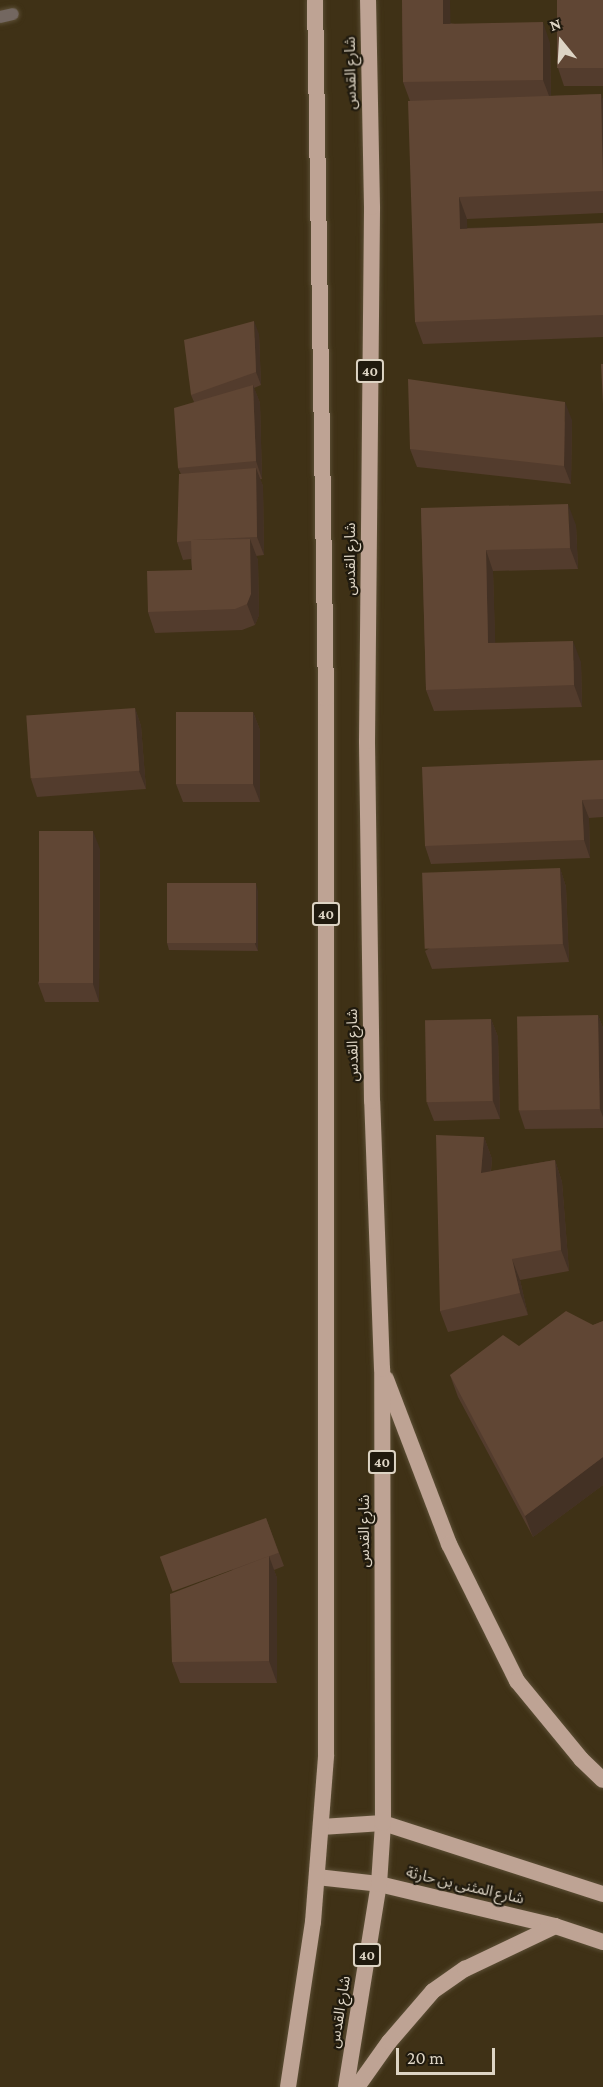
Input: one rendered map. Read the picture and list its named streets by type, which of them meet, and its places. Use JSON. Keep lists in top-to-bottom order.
{
  "streets": {
    "highway": ["شارع القدس", "40", "شارع المثنى بن حارثة"]
  },
  "crossings": [
    ["شارع القدس", "شارع المثنى بن حارثة"]
  ],
  "scale_bar": "20 m",
  "north": "top"
}
